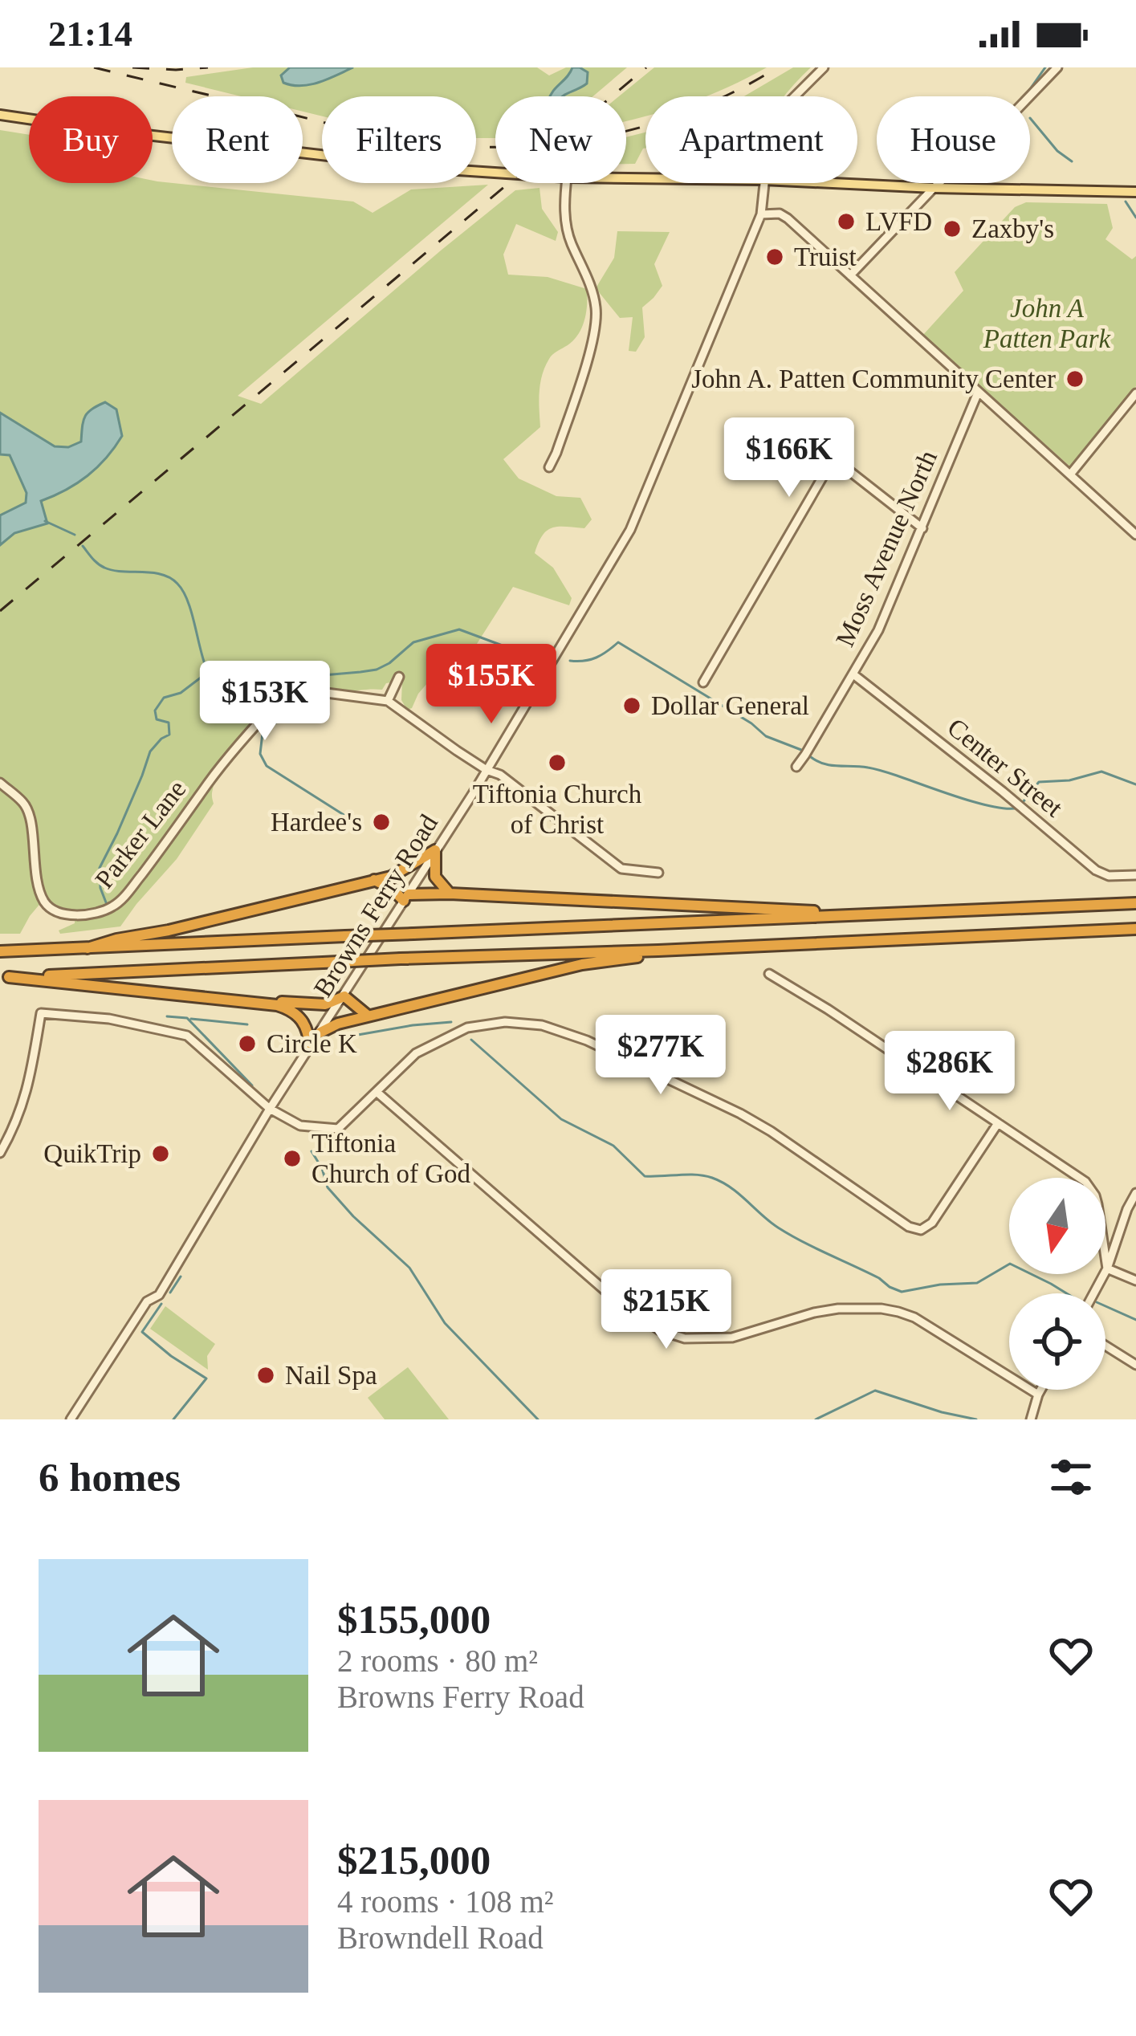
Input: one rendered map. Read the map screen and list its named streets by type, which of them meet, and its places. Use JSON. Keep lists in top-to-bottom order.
{
  "streets": {
    "street": [
      "Moss Avenue North",
      "Center Street",
      "Parker Lane",
      "Browns Ferry Road"
    ]
  },
  "crossings": [
    ["Moss Avenue North", "Center Street"],
    ["Parker Lane", "Browns Ferry Road"]
  ],
  "parks": ["John A Patten Park"],
  "places": [
    "LVFD",
    "Zaxby's",
    "Truist",
    "John A. Patten Community Center",
    "Dollar General",
    "Tiftonia Church of Christ",
    "Hardee's",
    "Circle K",
    "QuikTrip",
    "Tiftonia Church of God",
    "Nail Spa"
  ],
  "north": "bottom",
  "page": {
    "status": "21:14",
    "chip": [
      "Buy",
      "Rent",
      "Filters",
      "New",
      "Apartment",
      "House"
    ],
    "price": [
      "$166K",
      "$155K",
      "$153K",
      "$277K",
      "$286K",
      "$215K"
    ],
    "heading": "6 homes",
    "list": [
      {
        "name": "$155,000",
        "note": "2 rooms · 80 m² · Browns Ferry Road"
      },
      {
        "name": "$215,000",
        "note": "4 rooms · 108 m² · Browndell Road"
      }
    ]
  }
}
